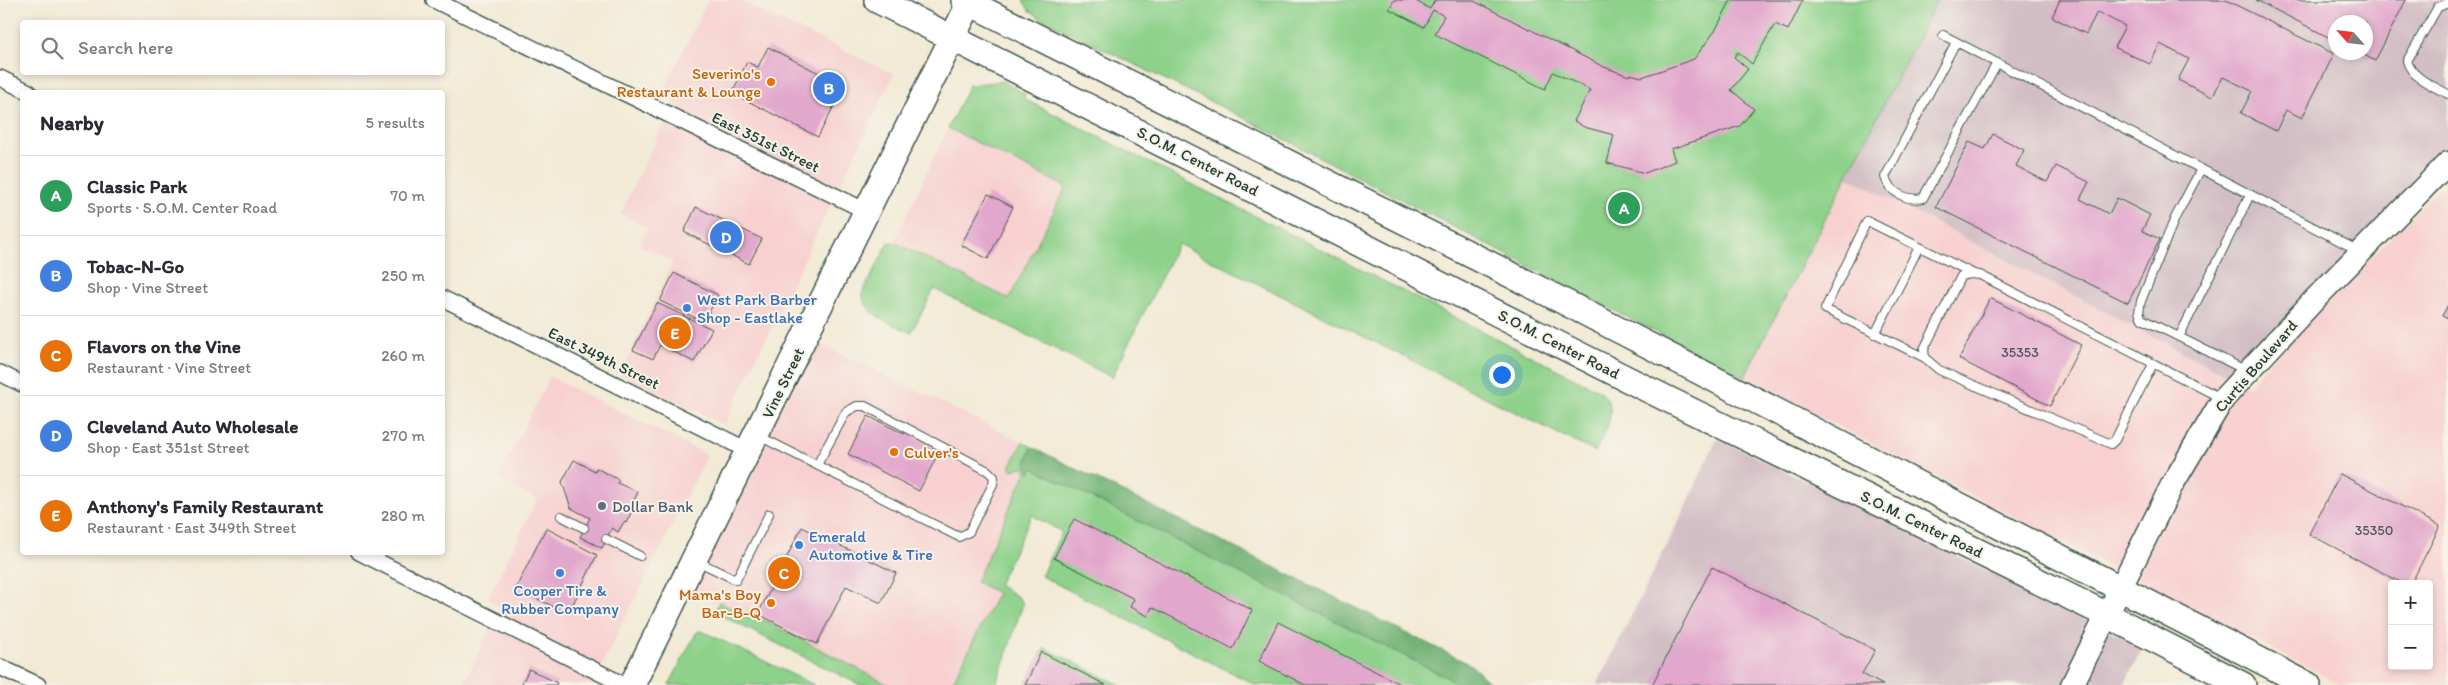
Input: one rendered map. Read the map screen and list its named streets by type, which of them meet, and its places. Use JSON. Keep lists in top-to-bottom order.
{
  "streets": {
    "main road": ["S.O.M. Center Road", "Vine Street"],
    "street": ["East 351st Street", "East 349th Street", "Curtis Boulevard"]
  },
  "crossings": [
    ["East 351st Street", "Vine Street"],
    ["S.O.M. Center Road", "Curtis Boulevard"],
    ["S.O.M. Center Road", "Vine Street"],
    ["East 349th Street", "Vine Street"]
  ],
  "places": [
    "Severino's Restaurant & Lounge",
    "West Park Barber Shop - Eastlake",
    "Culver's",
    "Dollar Bank",
    "Emerald Automotive & Tire",
    "Cooper Tire & Rubber Company",
    "Mama's Boy Bar-B-Q"
  ],
  "house_numbers": ["35353", "35350"],
  "north": "top left",
  "page": {
    "search": "Search here",
    "pins": [
      "B",
      "A",
      "D",
      "E",
      "C"
    ],
    "heading": ["Nearby", "5 results"],
    "list": [
      {
        "mark": "A",
        "name": "Classic Park",
        "note": "Sports · S.O.M. Center Road",
        "value": "70 m"
      },
      {
        "mark": "B",
        "name": "Tobac-N-Go",
        "note": "Shop · Vine Street",
        "value": "250 m"
      },
      {
        "mark": "C",
        "name": "Flavors on the Vine",
        "note": "Restaurant · Vine Street",
        "value": "260 m"
      },
      {
        "mark": "D",
        "name": "Cleveland Auto Wholesale",
        "note": "Shop · East 351st Street",
        "value": "270 m"
      },
      {
        "mark": "E",
        "name": "Anthony's Family Restaurant",
        "note": "Restaurant · East 349th Street",
        "value": "280 m"
      }
    ],
    "map_buttons": ["+", "−"]
  }
}
